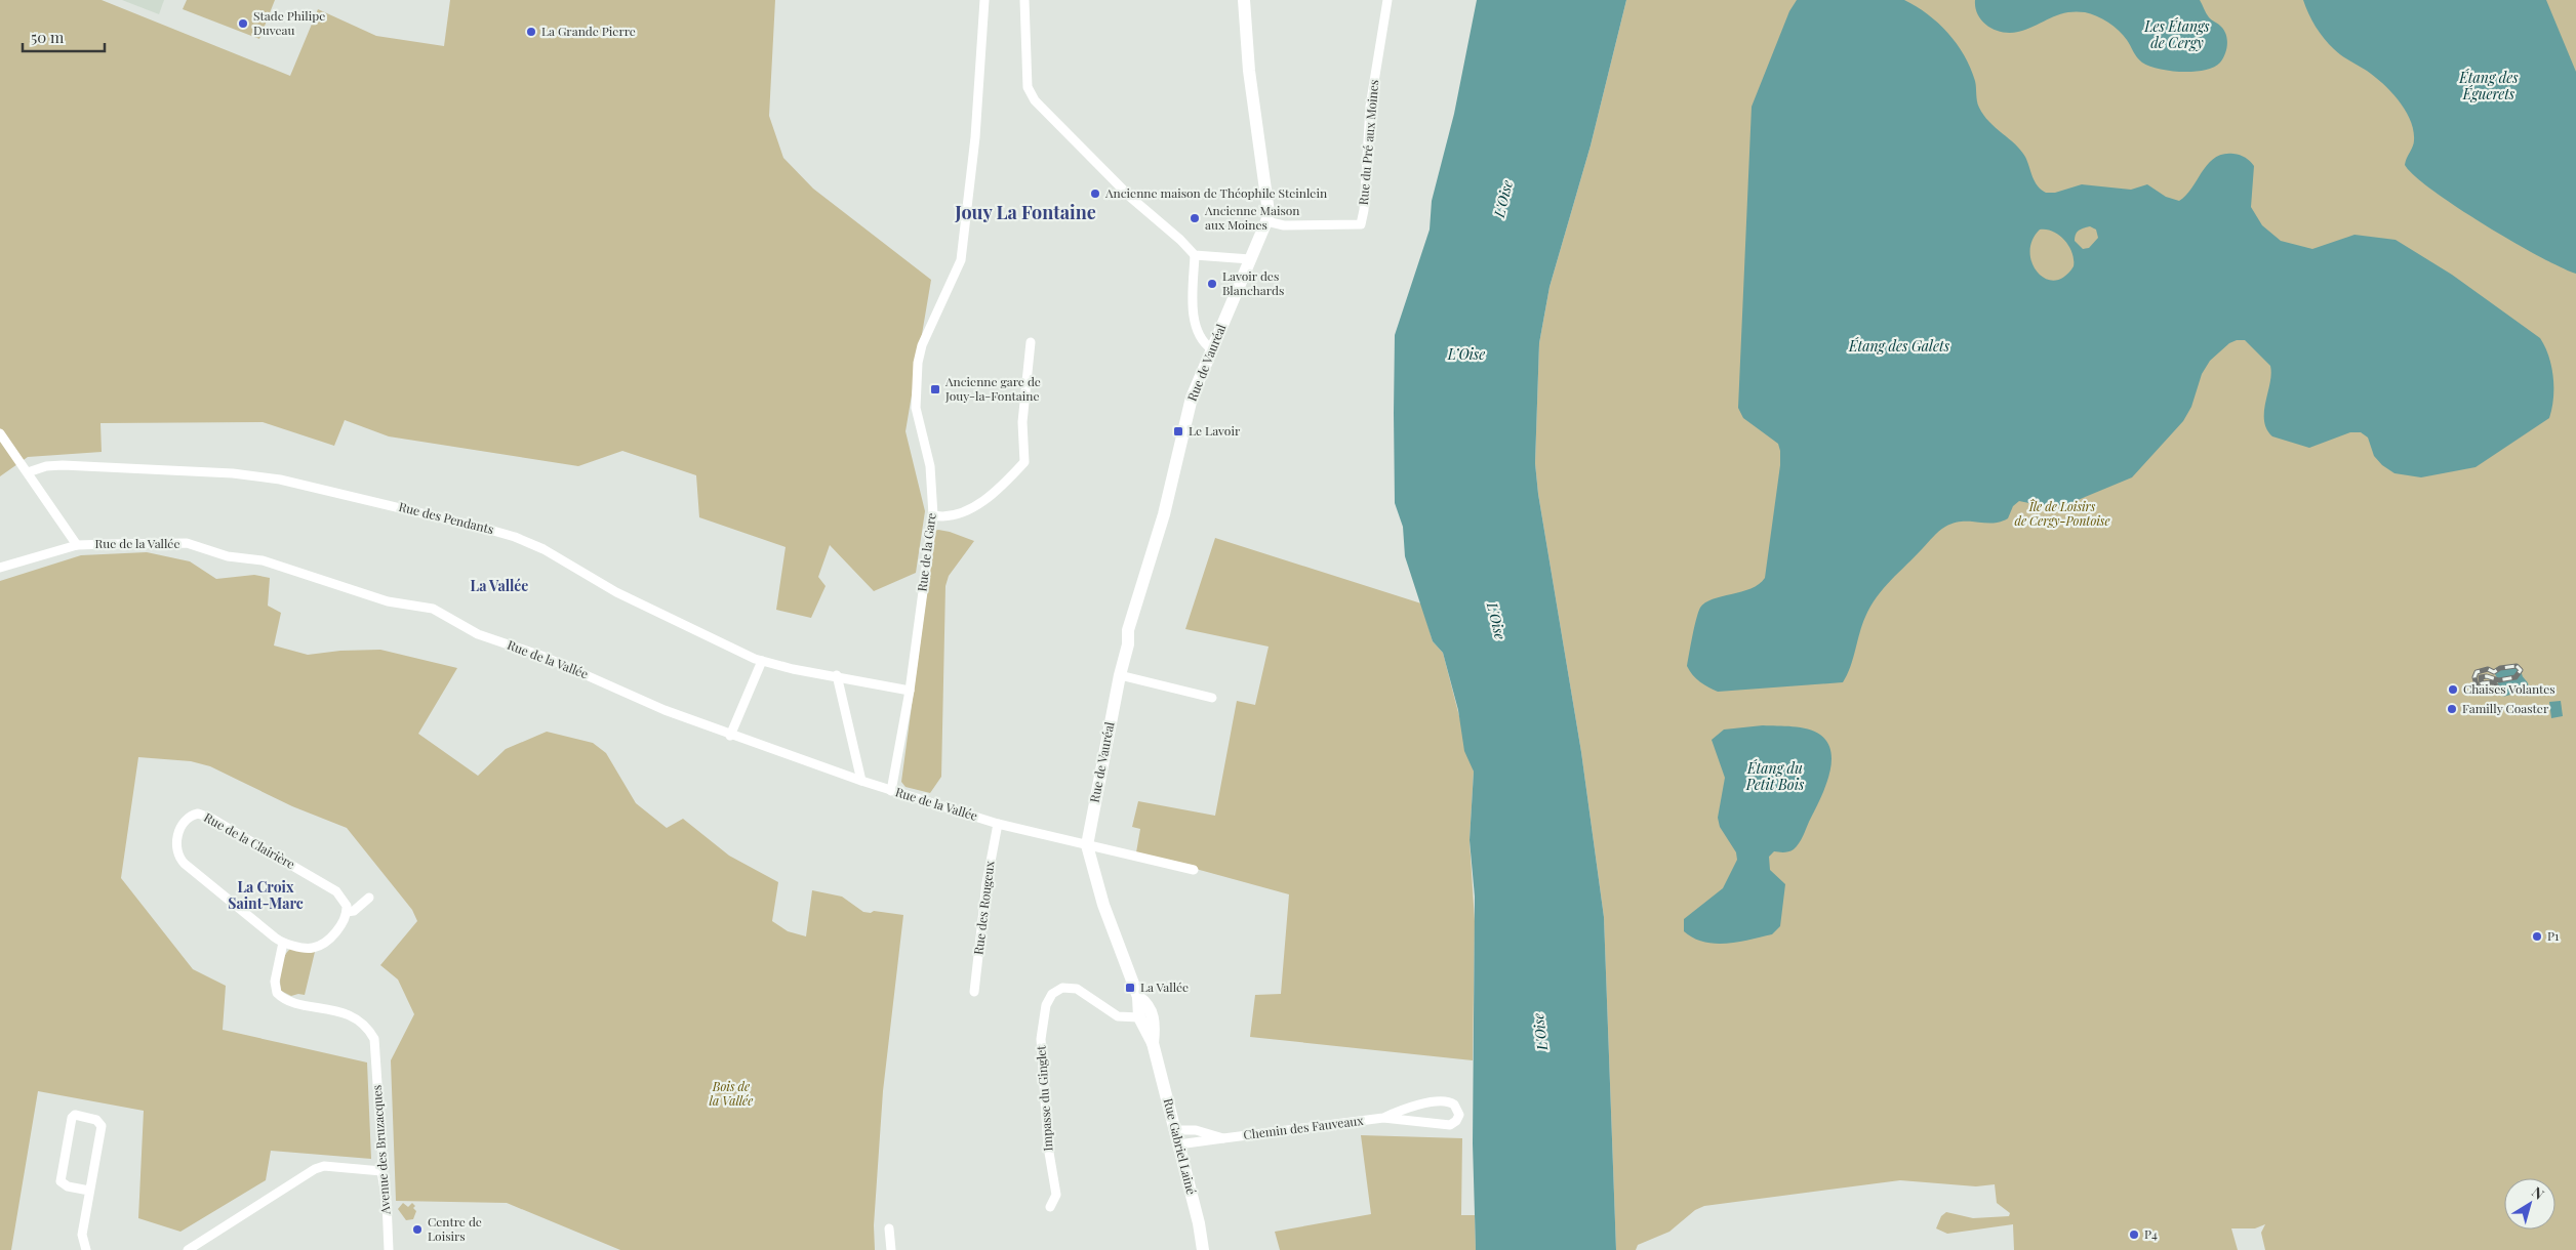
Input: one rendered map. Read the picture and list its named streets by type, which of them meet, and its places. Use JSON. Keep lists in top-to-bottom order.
{
  "streets": {
    "street": [
      "Rue du Pré aux Moines",
      "Rue de Vauréal",
      "Rue des Pendants",
      "Rue de la Vallée",
      "Rue de la Gare",
      "Rue de la Clairière",
      "Rue des Rougeux",
      "Impasse du Ginglet",
      "Chemin des Fauveaux",
      "Rue Gabriel Lainé",
      "Avenue des Bruzacques"
    ]
  },
  "crossings": [
    ["Rue du Pré aux Moines", "Rue de Vauréal"],
    ["Rue de Vauréal", "Rue de la Vallée"],
    ["Rue de Vauréal", "Rue Gabriel Lainé"],
    ["Rue des Pendants", "Rue de la Gare"],
    ["Rue de la Vallée", "Rue de la Gare"],
    ["Rue de la Vallée", "Rue des Rougeux"],
    ["Rue de la Vallée", "Rue Gabriel Lainé"],
    ["Rue de la Clairière", "Avenue des Bruzacques"],
    ["Impasse du Ginglet", "Rue Gabriel Lainé"],
    ["Chemin des Fauveaux", "Rue Gabriel Lainé"]
  ],
  "districts": ["Jouy La Fontaine", "La Vallée", "La Croix Saint-Marc"],
  "water": [
    "Les Étangs de Cergy",
    "Étang des Éguerets",
    "L'Oise",
    "Étang des Galets",
    "L’Oise",
    "Étang du Petit Bois"
  ],
  "parks": ["Île de Loisirs de Cergy-Pontoise", "Bois de la Vallée"],
  "places": {
    "other": [
      "Stade Philipe Duveau",
      "La Grande Pierre",
      "Ancienne maison de Théophile Steinlein",
      "Ancienne Maison aux Moines",
      "Lavoir des Blanchards",
      "Chaises Volantes",
      "Familly Coaster",
      "P1",
      "Centre de Loisirs",
      "P4"
    ],
    "transit": ["Ancienne gare de Jouy-la-Fontaine", "Le Lavoir", "La Vallée"]
  },
  "scale_bar": "50 m",
  "north": "top right"
}
